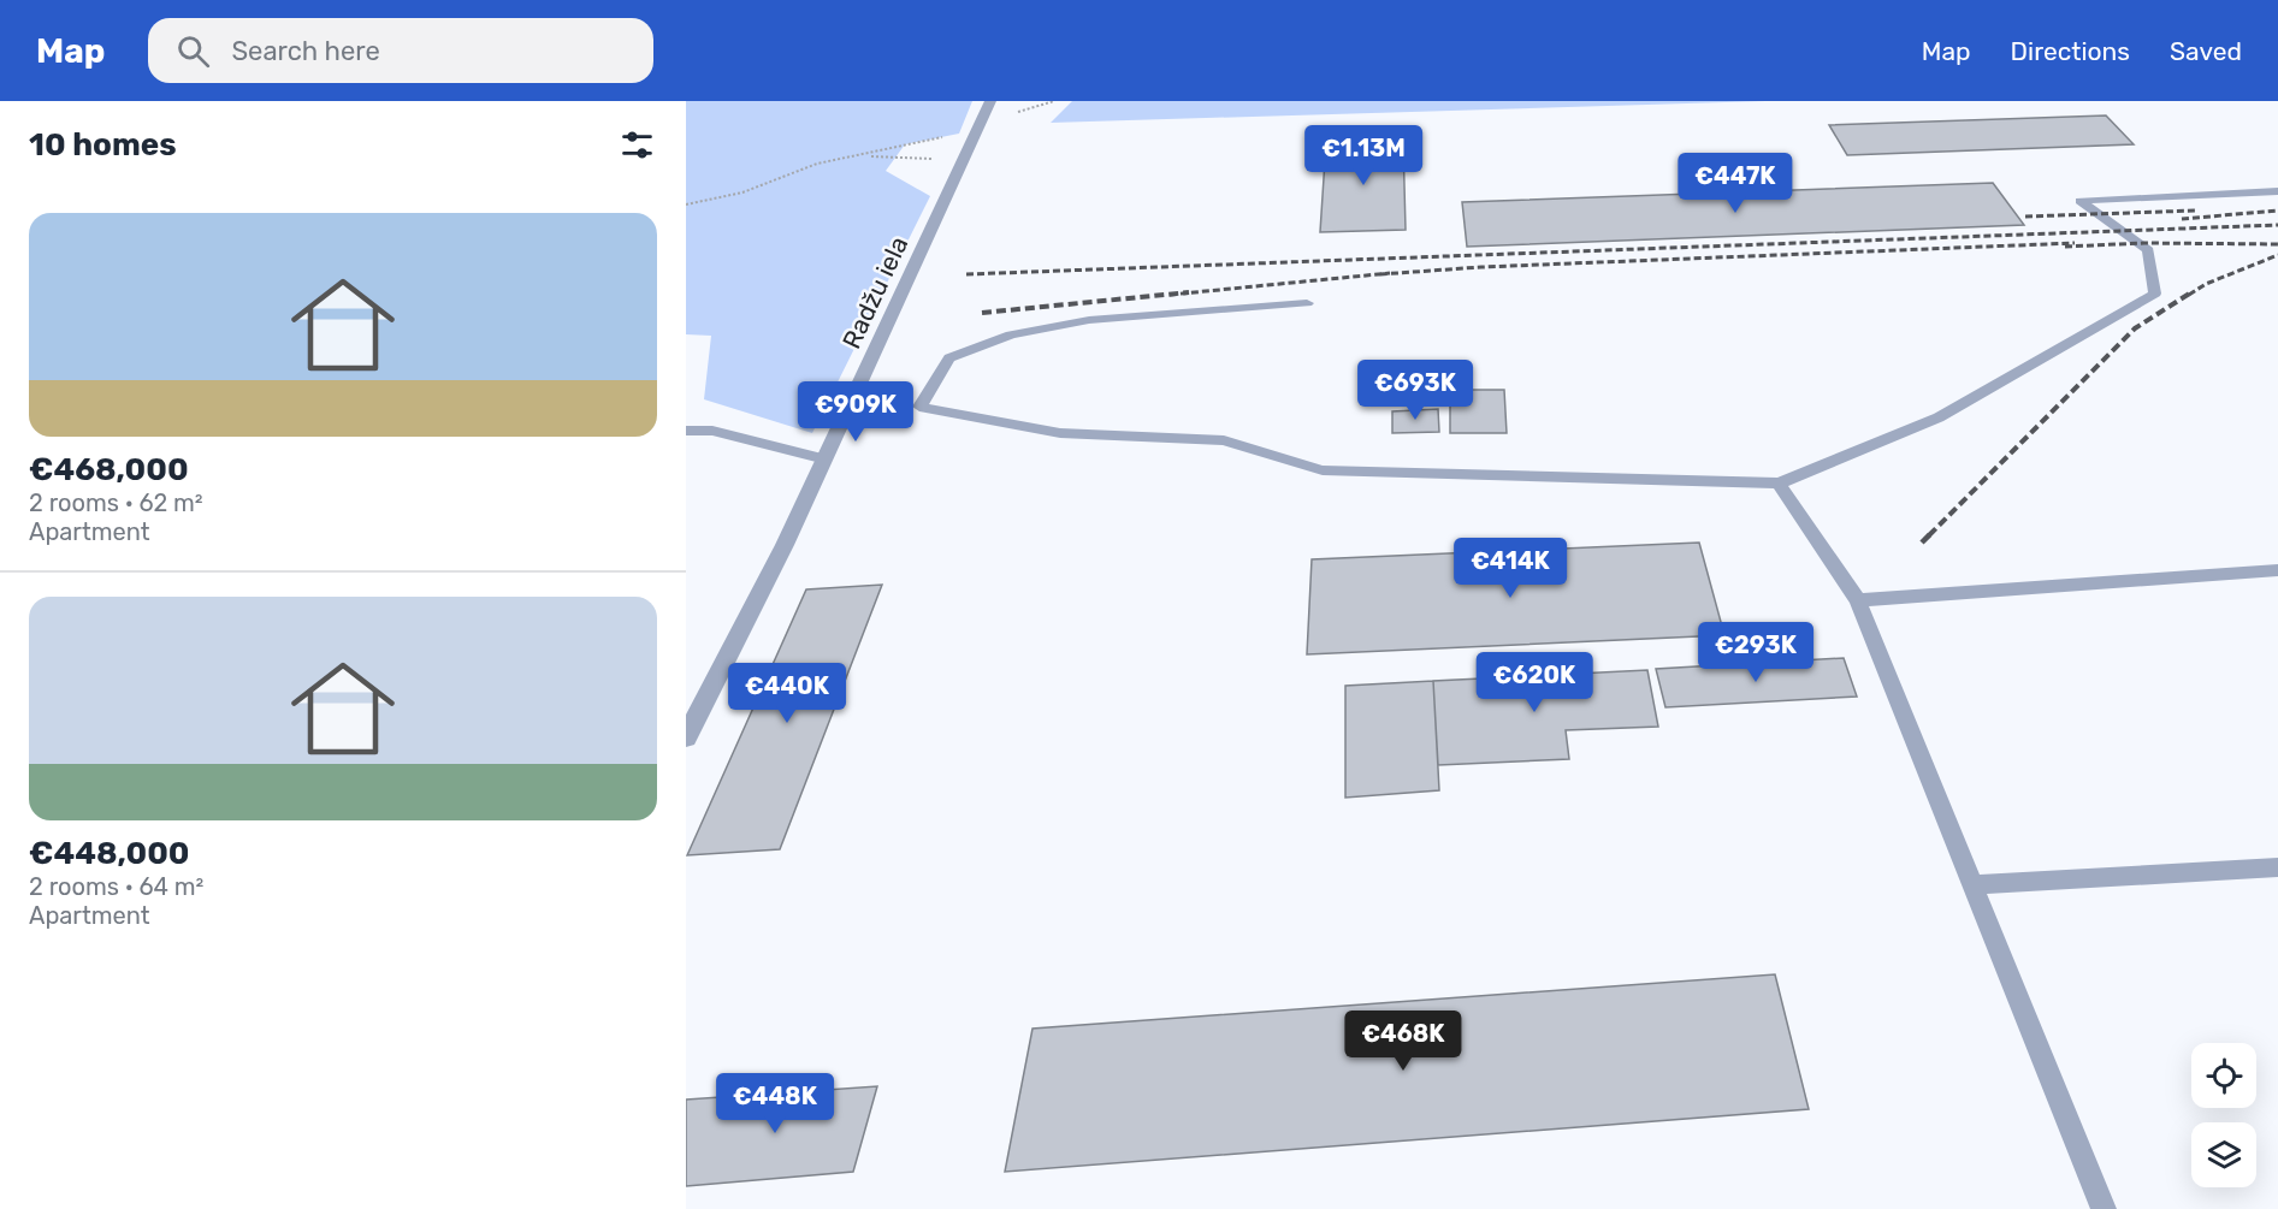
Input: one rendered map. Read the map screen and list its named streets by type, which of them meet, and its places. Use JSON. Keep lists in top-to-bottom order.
{
  "streets": {
    "street": ["Radžu iela"]
  },
  "page": {
    "header": "Map",
    "search": "Search here",
    "nav": ["Map", "Directions", "Saved"],
    "heading": "10 homes",
    "price": [
      "€1.13M",
      "€447K",
      "€693K",
      "€909K",
      "€414K",
      "€293K",
      "€620K",
      "€440K",
      "€468K",
      "€448K"
    ],
    "list": [
      {
        "name": "€468,000",
        "note": "2 rooms · 62 m² · Apartment"
      },
      {
        "name": "€448,000",
        "note": "2 rooms · 64 m² · Apartment"
      }
    ]
  }
}
